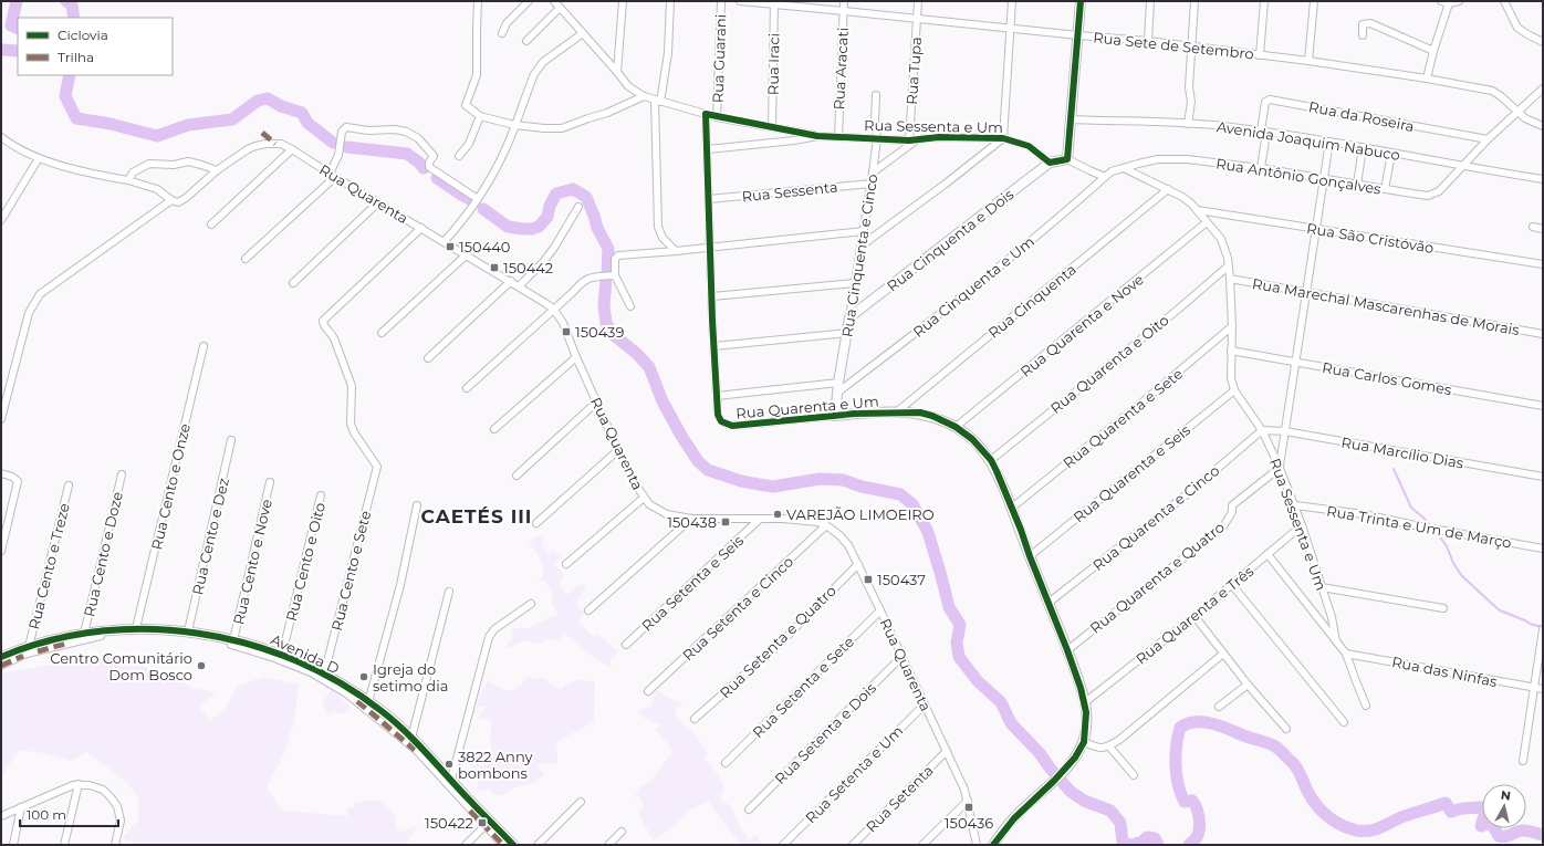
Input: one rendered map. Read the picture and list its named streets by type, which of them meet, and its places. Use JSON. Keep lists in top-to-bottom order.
{
  "streets": {
    "street": [
      "Rua Sete de Setembro",
      "Rua Guarani",
      "Rua Iraci",
      "Rua Aracati",
      "Rua Tupa",
      "Rua da Roseira",
      "Rua Sessenta e Um",
      "Avenida Joaquim Nabuco",
      "Rua Antônio Gonçalves",
      "Rua Sessenta",
      "Rua Quarenta",
      "Rua São Cristóvão",
      "Rua Cinquenta e Dois",
      "Rua Cinquenta e Cinco",
      "Rua Cinquenta e Um",
      "Rua Cinquenta",
      "Rua Marechal Mascarenhas de Morais",
      "Rua Quarenta e Nove",
      "Rua Quarenta e Oito",
      "Rua Carlos Gomes",
      "Rua Quarenta e Um",
      "Rua Quarenta e Sete",
      "Rua Marcílio Dias",
      "Rua Quarenta e Seis",
      "Rua Cento e Onze",
      "Rua Quarenta e Cinco",
      "Rua Trinta e Um de Março",
      "Rua Cento e Dez",
      "Rua Cento e Doze",
      "Rua Cento e Nove",
      "Rua Cento e Oito",
      "Rua Cento e Treze",
      "Rua Cento e Sete",
      "Rua Quarenta e Quatro",
      "Rua Setenta e Seis",
      "Rua Setenta e Cinco",
      "Rua Quarenta e Três",
      "Rua Setenta e Quatro",
      "Avenida D",
      "Rua das Ninfas",
      "Rua Setenta e Sete",
      "Rua Setenta e Dois",
      "Rua Setenta e Um",
      "Rua Setenta"
    ]
  },
  "crossings": [
    ["Rua Sete de Setembro", "Rua Iraci"],
    ["Rua Sete de Setembro", "Rua Aracati"],
    ["Rua Sete de Setembro", "Rua Tupa"],
    ["Rua Sete de Setembro", "Rua Antônio Gonçalves"],
    ["Rua Aracati", "Rua Sessenta e Um"],
    ["Rua Tupa", "Rua Sessenta e Um"],
    ["Rua da Roseira", "Avenida Joaquim Nabuco"],
    ["Rua da Roseira", "Rua Antônio Gonçalves"],
    ["Rua Sessenta e Um", "Rua Antônio Gonçalves"],
    ["Rua Sessenta e Um", "Rua São Cristóvão"],
    ["Rua Sessenta e Um", "Rua Cinquenta e Dois"],
    ["Rua Sessenta e Um", "Rua Cinquenta e Cinco"],
    ["Rua Sessenta e Um", "Rua Cinquenta"],
    ["Rua Sessenta e Um", "Rua Marechal Mascarenhas de Morais"],
    ["Rua Sessenta e Um", "Rua Quarenta e Nove"],
    ["Rua Sessenta e Um", "Rua Quarenta e Oito"],
    ["Rua Sessenta e Um", "Rua Carlos Gomes"],
    ["Rua Sessenta e Um", "Rua Quarenta e Um"],
    ["Rua Sessenta e Um", "Rua Quarenta e Sete"],
    ["Rua Sessenta e Um", "Rua Marcílio Dias"],
    ["Rua Sessenta e Um", "Rua Quarenta e Seis"],
    ["Rua Sessenta e Um", "Rua Quarenta e Cinco"],
    ["Rua Sessenta e Um", "Rua Trinta e Um de Março"],
    ["Rua Sessenta e Um", "Rua Quarenta e Quatro"],
    ["Rua Sessenta e Um", "Rua Quarenta e Três"],
    ["Rua Sessenta e Um", "Rua das Ninfas"],
    ["Avenida Joaquim Nabuco", "Rua Antônio Gonçalves"],
    ["Rua Sessenta", "Rua Cinquenta e Cinco"],
    ["Rua Sessenta", "Rua Quarenta e Um"],
    ["Rua Quarenta", "Rua Cento e Sete"],
    ["Rua Quarenta", "Rua Setenta e Seis"],
    ["Rua Quarenta", "Rua Setenta e Cinco"],
    ["Rua Quarenta", "Rua Setenta e Quatro"],
    ["Rua Quarenta", "Rua Setenta e Sete"],
    ["Rua Quarenta", "Rua Setenta e Dois"],
    ["Rua Quarenta", "Rua Setenta e Um"],
    ["Rua Quarenta", "Rua Setenta"],
    ["Rua Cinquenta e Dois", "Rua Cinquenta e Cinco"],
    ["Rua Cinquenta e Cinco", "Rua Cinquenta e Um"],
    ["Rua Cinquenta e Cinco", "Rua Quarenta e Um"],
    ["Rua Cinquenta", "Rua Quarenta e Um"],
    ["Rua Quarenta e Nove", "Rua Quarenta e Um"],
    ["Rua Quarenta e Oito", "Rua Quarenta e Um"],
    ["Rua Quarenta e Um", "Rua Quarenta e Sete"],
    ["Rua Quarenta e Um", "Rua Quarenta e Seis"],
    ["Rua Quarenta e Um", "Rua Quarenta e Cinco"],
    ["Rua Quarenta e Um", "Rua Quarenta e Quatro"],
    ["Rua Quarenta e Um", "Rua Quarenta e Três"],
    ["Rua Marcílio Dias", "Rua Quarenta e Cinco"],
    ["Rua Cento e Onze", "Avenida D"],
    ["Rua Cento e Dez", "Avenida D"],
    ["Rua Cento e Doze", "Avenida D"],
    ["Rua Cento e Nove", "Avenida D"],
    ["Rua Cento e Oito", "Avenida D"],
    ["Rua Cento e Treze", "Avenida D"],
    ["Rua Cento e Sete", "Avenida D"]
  ],
  "districts": ["CAETÉS III"],
  "places": {
    "transit": [
      "150440",
      "150442",
      "150439",
      "150438",
      "150437",
      "150436",
      "150422"
    ],
    "other": [
      "VAREJÃO LIMOEIRO",
      "Centro Comunitário Dom Bosco",
      "Igreja do setimo dia",
      "3822 Anny bombons"
    ]
  },
  "legend": ["Ciclovia", "Trilha"],
  "scale_bar": "100 m",
  "north": "top"
}
